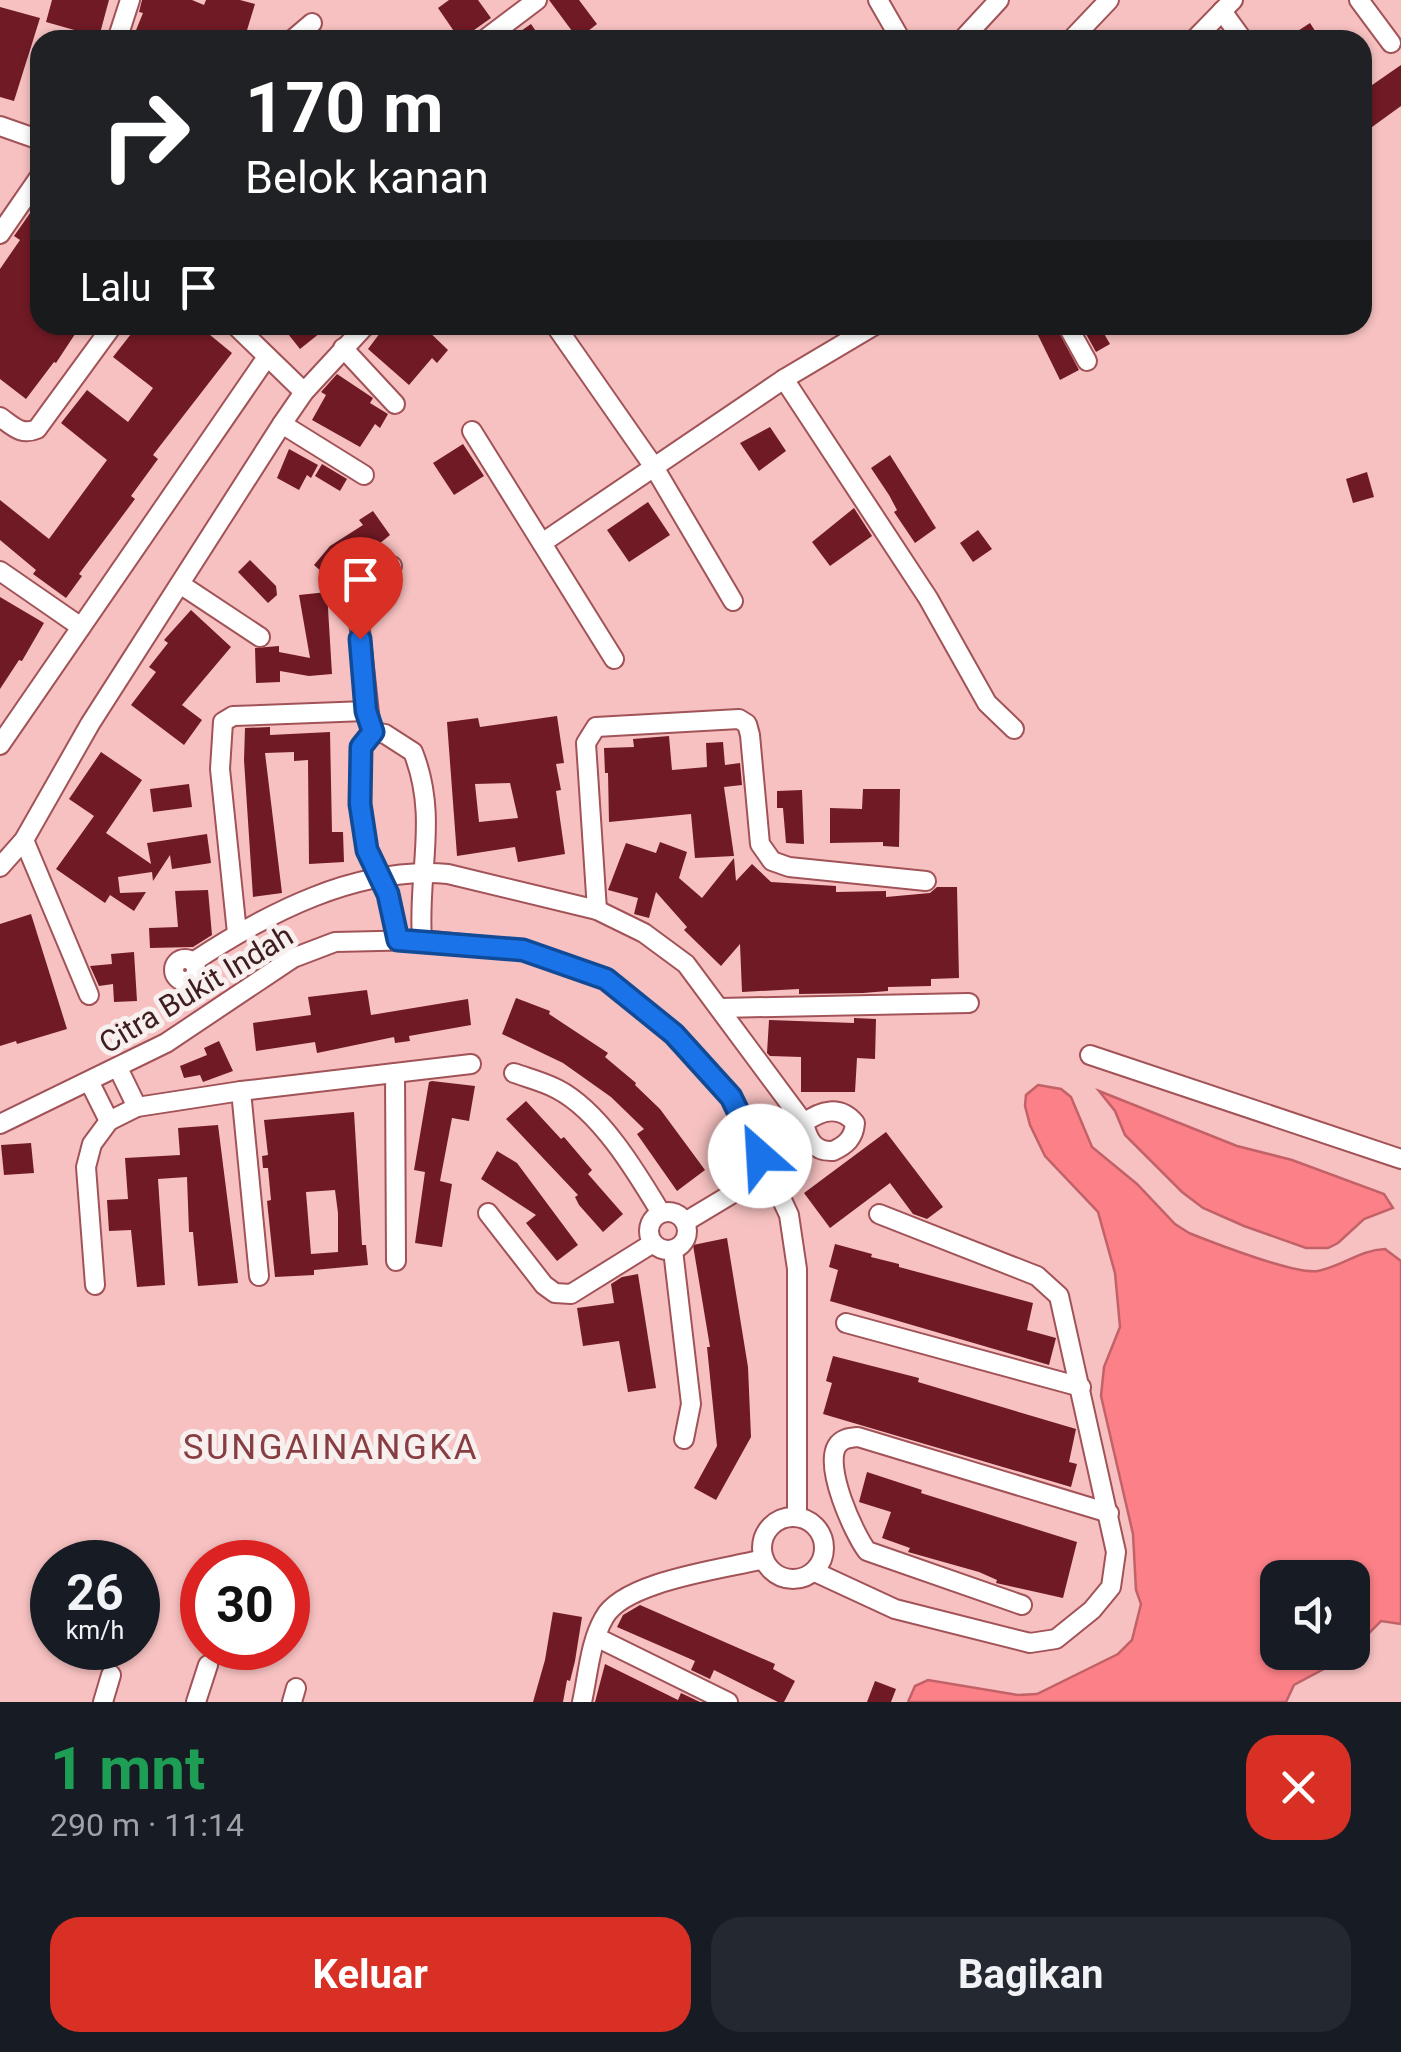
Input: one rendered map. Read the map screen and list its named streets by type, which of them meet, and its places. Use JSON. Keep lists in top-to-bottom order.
{
  "streets": {
    "street": ["Citra Bukit Indah"]
  },
  "districts": ["SUNGAINANGKA"],
  "page": {
    "turn": ["170 m", "Belok kanan"],
    "then": "Lalu",
    "speed": "26 km/h",
    "limit": "30",
    "heading": ["1 mnt", "290 m · 11:14"],
    "buttons": ["Keluar", "Bagikan"]
  }
}
